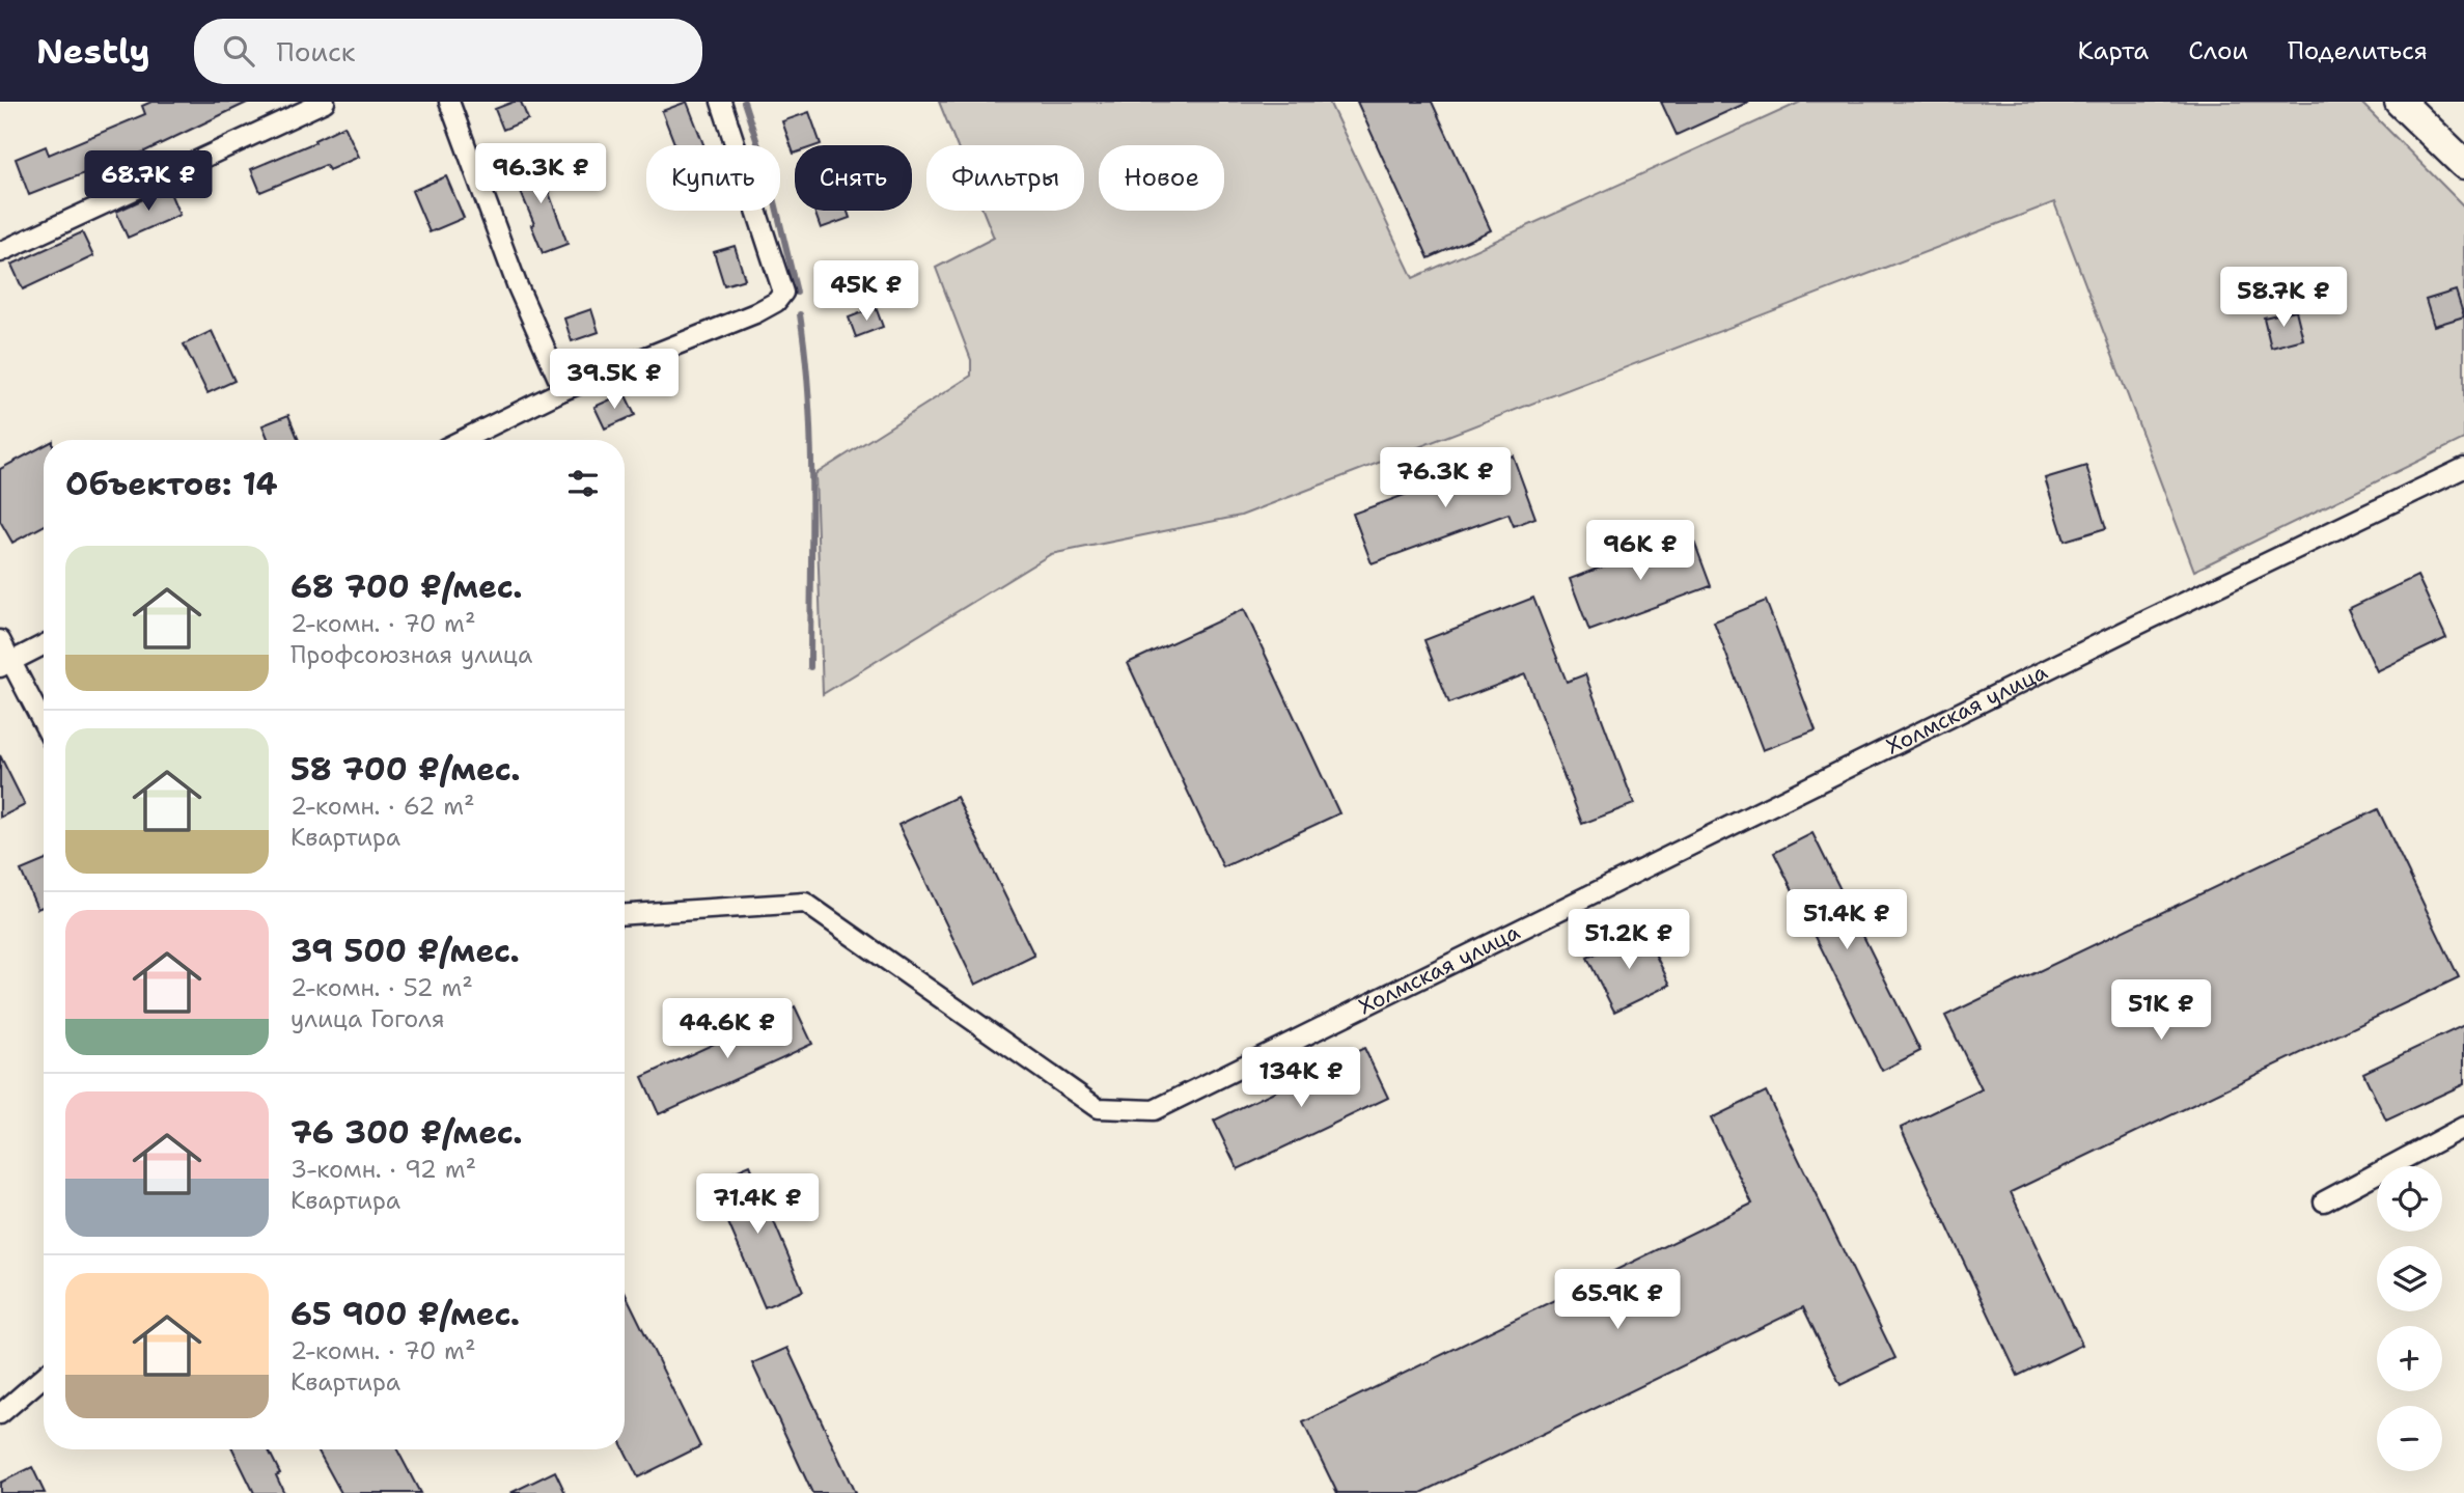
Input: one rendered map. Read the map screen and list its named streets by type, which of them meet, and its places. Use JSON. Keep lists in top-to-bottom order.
{
  "streets": {
    "street": ["Холмская улица"]
  },
  "page": {
    "header": "Nestly",
    "search": "Поиск",
    "nav": ["Карта", "Слои", "Поделиться"],
    "price": [
      "96.3K ₽",
      "68.7K ₽",
      "45K ₽",
      "58.7K ₽",
      "39.5K ₽",
      "76.3K ₽",
      "96K ₽",
      "51.4K ₽",
      "51.2K ₽",
      "51K ₽",
      "44.6K ₽",
      "134K ₽",
      "71.4K ₽",
      "65.9K ₽"
    ],
    "chip": [
      "Купить",
      "Снять",
      "Фильтры",
      "Новое"
    ],
    "heading": "Объектов: 14",
    "list": [
      {
        "name": "68 700 ₽/мес.",
        "note": "2-комн. · 70 m² · Профсоюзная улица"
      },
      {
        "name": "58 700 ₽/мес.",
        "note": "2-комн. · 62 m² · Квартира"
      },
      {
        "name": "39 500 ₽/мес.",
        "note": "2-комн. · 52 m² · улица Гоголя"
      },
      {
        "name": "76 300 ₽/мес.",
        "note": "3-комн. · 92 m² · Квартира"
      },
      {
        "name": "65 900 ₽/мес.",
        "note": "2-комн. · 70 m² · Квартира"
      }
    ],
    "map_buttons": ["+", "−"]
  }
}
